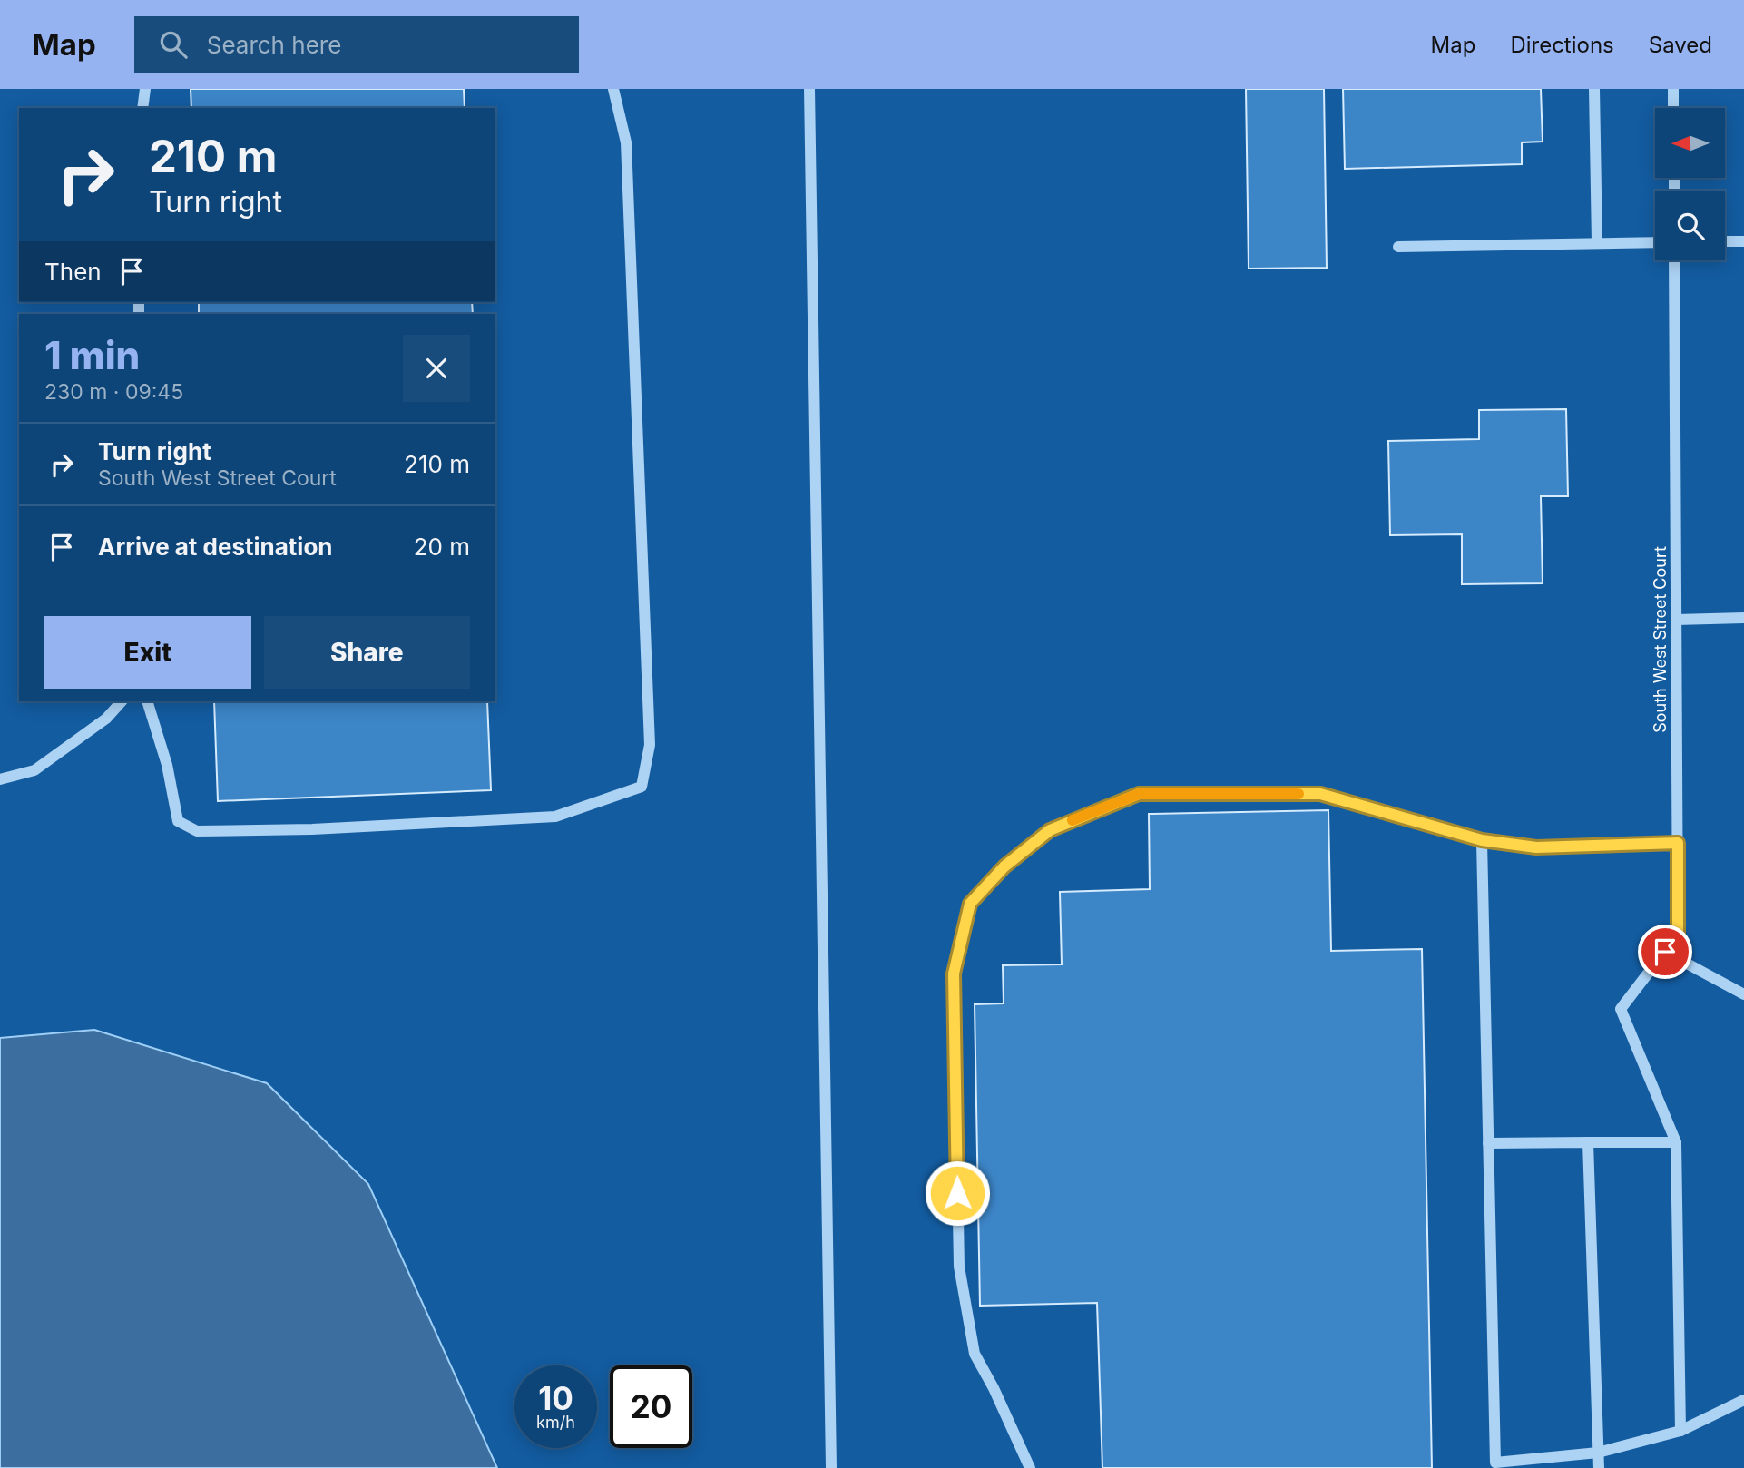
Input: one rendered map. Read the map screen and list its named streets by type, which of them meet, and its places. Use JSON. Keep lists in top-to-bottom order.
{
  "streets": {
    "street": ["South West Street Court"]
  },
  "north": "left",
  "page": {
    "header": "Map",
    "search": "Search here",
    "nav": ["Map", "Directions", "Saved"],
    "turn": ["210 m", "Turn right"],
    "then": "Then",
    "heading": ["1 min", "230 m · 09:45"],
    "list": [
      {
        "name": "Turn right",
        "note": "South West Street Court",
        "value": "210 m"
      },
      {
        "name": "Arrive at destination",
        "value": "20 m"
      }
    ],
    "buttons": ["Exit", "Share"],
    "speed": "10 km/h",
    "limit": "20"
  }
}
